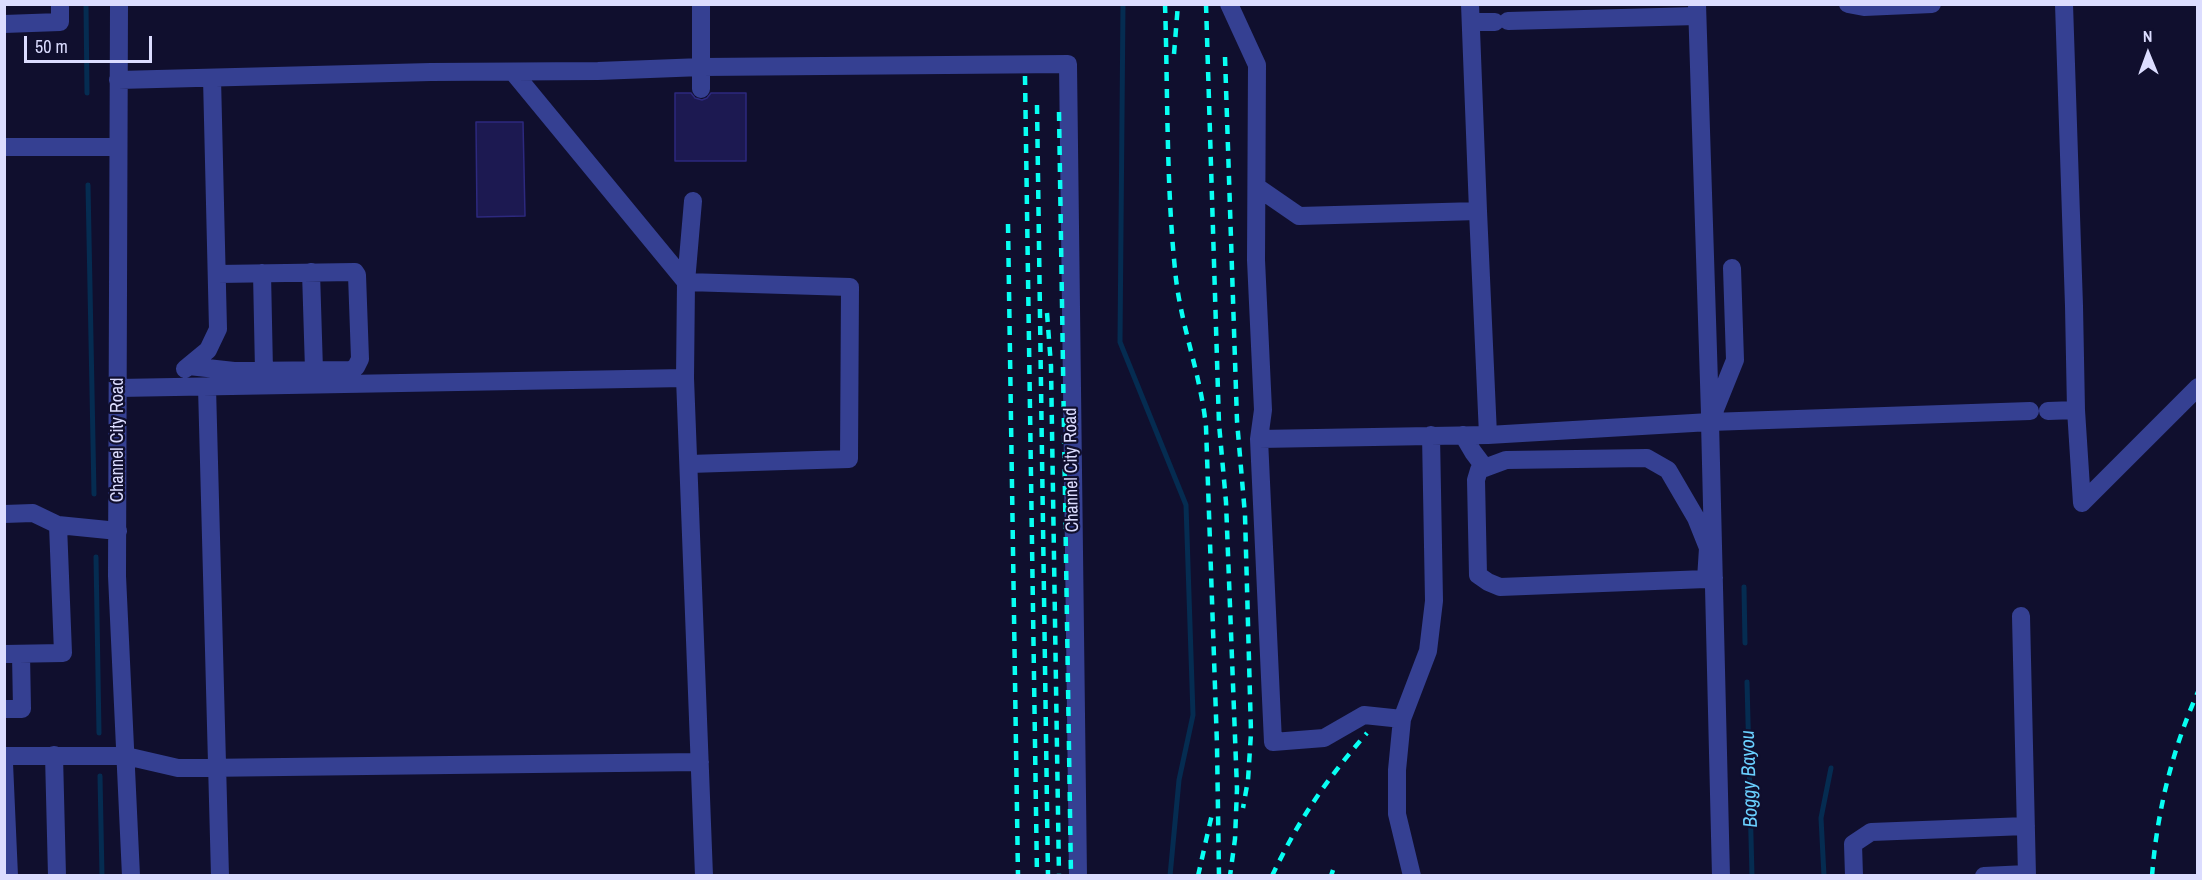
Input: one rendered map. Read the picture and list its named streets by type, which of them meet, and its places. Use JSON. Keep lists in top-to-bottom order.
{
  "streets": {
    "lane": ["Channel City Road"]
  },
  "water": ["Boggy Bayou"],
  "scale_bar": "50 m",
  "north": "top"
}
